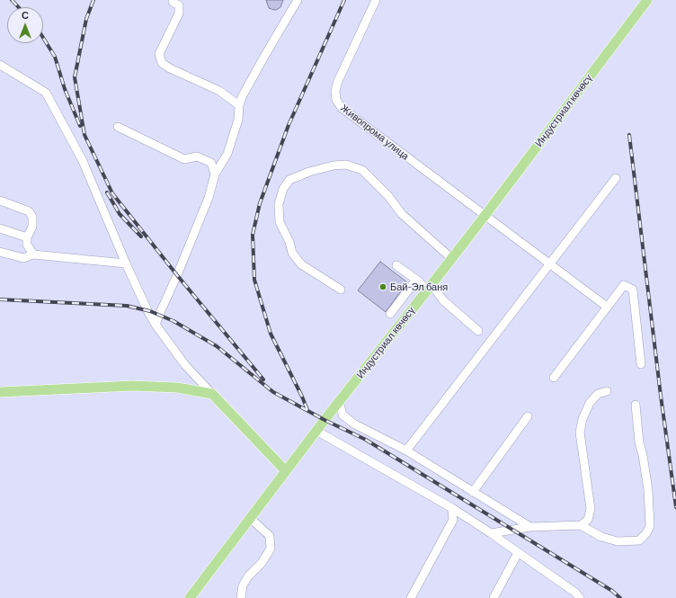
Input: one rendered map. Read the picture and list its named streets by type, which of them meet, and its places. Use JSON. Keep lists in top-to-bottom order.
{
  "streets": {
    "main road": ["Индустриал көчөсү"],
    "street": ["Живопрома улица"]
  },
  "crossings": [
    ["Индустриал көчөсү", "Живопрома улица"]
  ],
  "places": ["Бай-Эл баня"],
  "north": "top"
}
